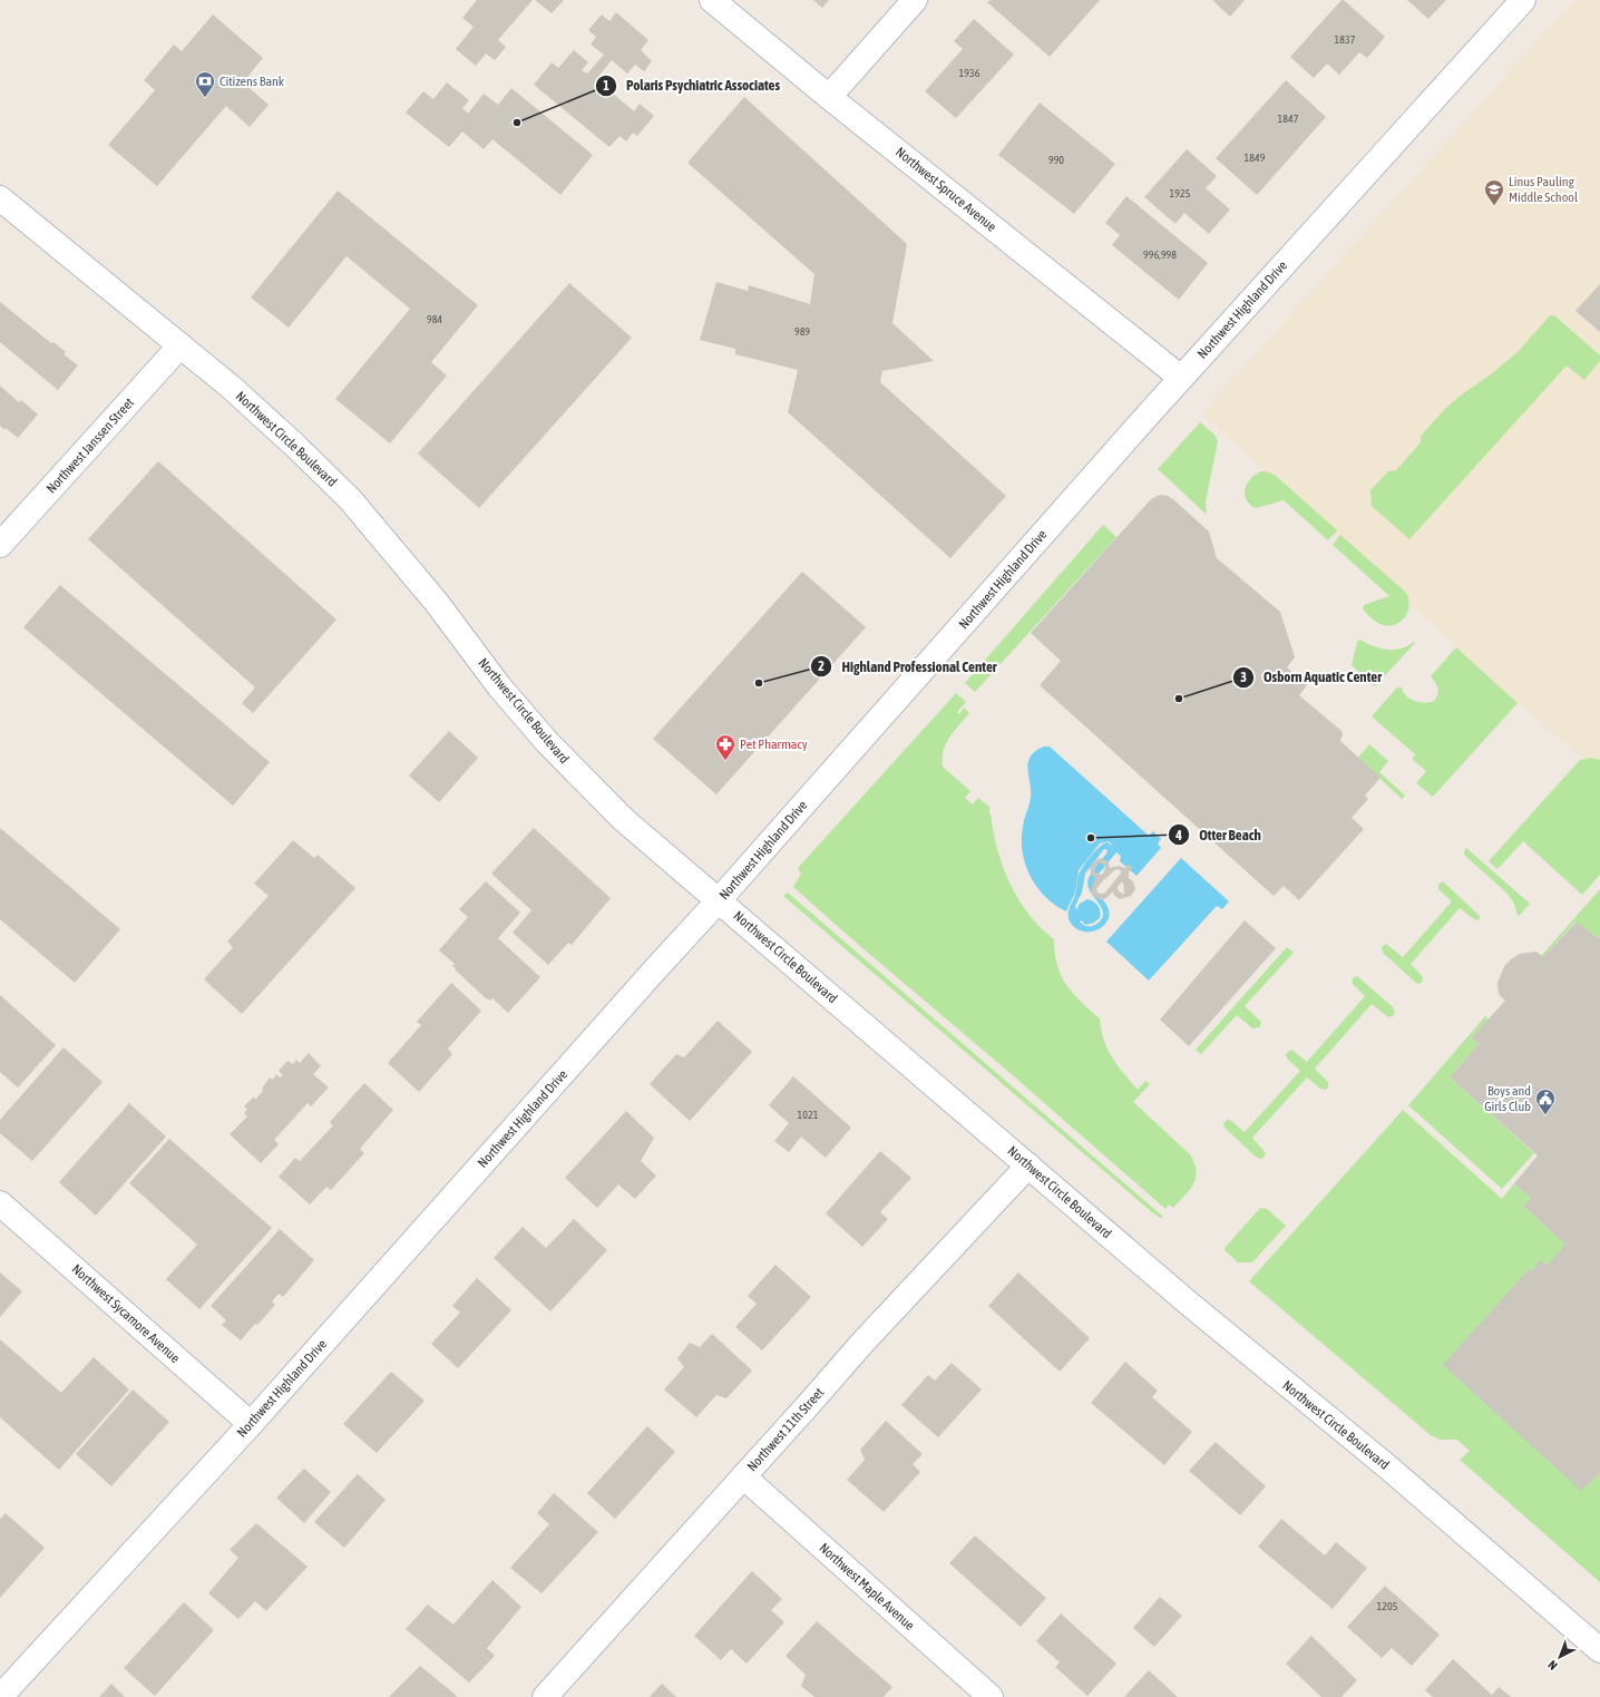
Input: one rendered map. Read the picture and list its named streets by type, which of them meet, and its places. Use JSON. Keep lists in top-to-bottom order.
{
  "streets": {
    "street": [
      "Northwest Spruce Avenue",
      "Northwest Highland Drive",
      "Northwest Circle Boulevard",
      "Northwest Janssen Street",
      "Northwest Sycamore Avenue",
      "Northwest 11th Street",
      "Northwest Maple Avenue"
    ]
  },
  "crossings": [
    ["Northwest Spruce Avenue", "Northwest Highland Drive"],
    ["Northwest Highland Drive", "Northwest Circle Boulevard"],
    ["Northwest Highland Drive", "Northwest Sycamore Avenue"],
    ["Northwest Circle Boulevard", "Northwest Janssen Street"],
    ["Northwest Circle Boulevard", "Northwest 11th Street"],
    ["Northwest 11th Street", "Northwest Maple Avenue"]
  ],
  "places": {
    "bank": ["Citizens Bank"],
    "other": [
      "Polaris Psychiatric Associates",
      "Highland Professional Center",
      "Osborn Aquatic Center",
      "Otter Beach"
    ],
    "school or university": ["Linus Pauling Middle School"],
    "pharmacy": ["Pet Pharmacy"],
    "public building": ["Boys and Girls Club"]
  },
  "house_numbers": [
    "1837",
    "1936",
    "1847",
    "1849",
    "990",
    "1925",
    "996,998",
    "984",
    "989",
    "1021",
    "1205"
  ],
  "north": "bottom left"
}
